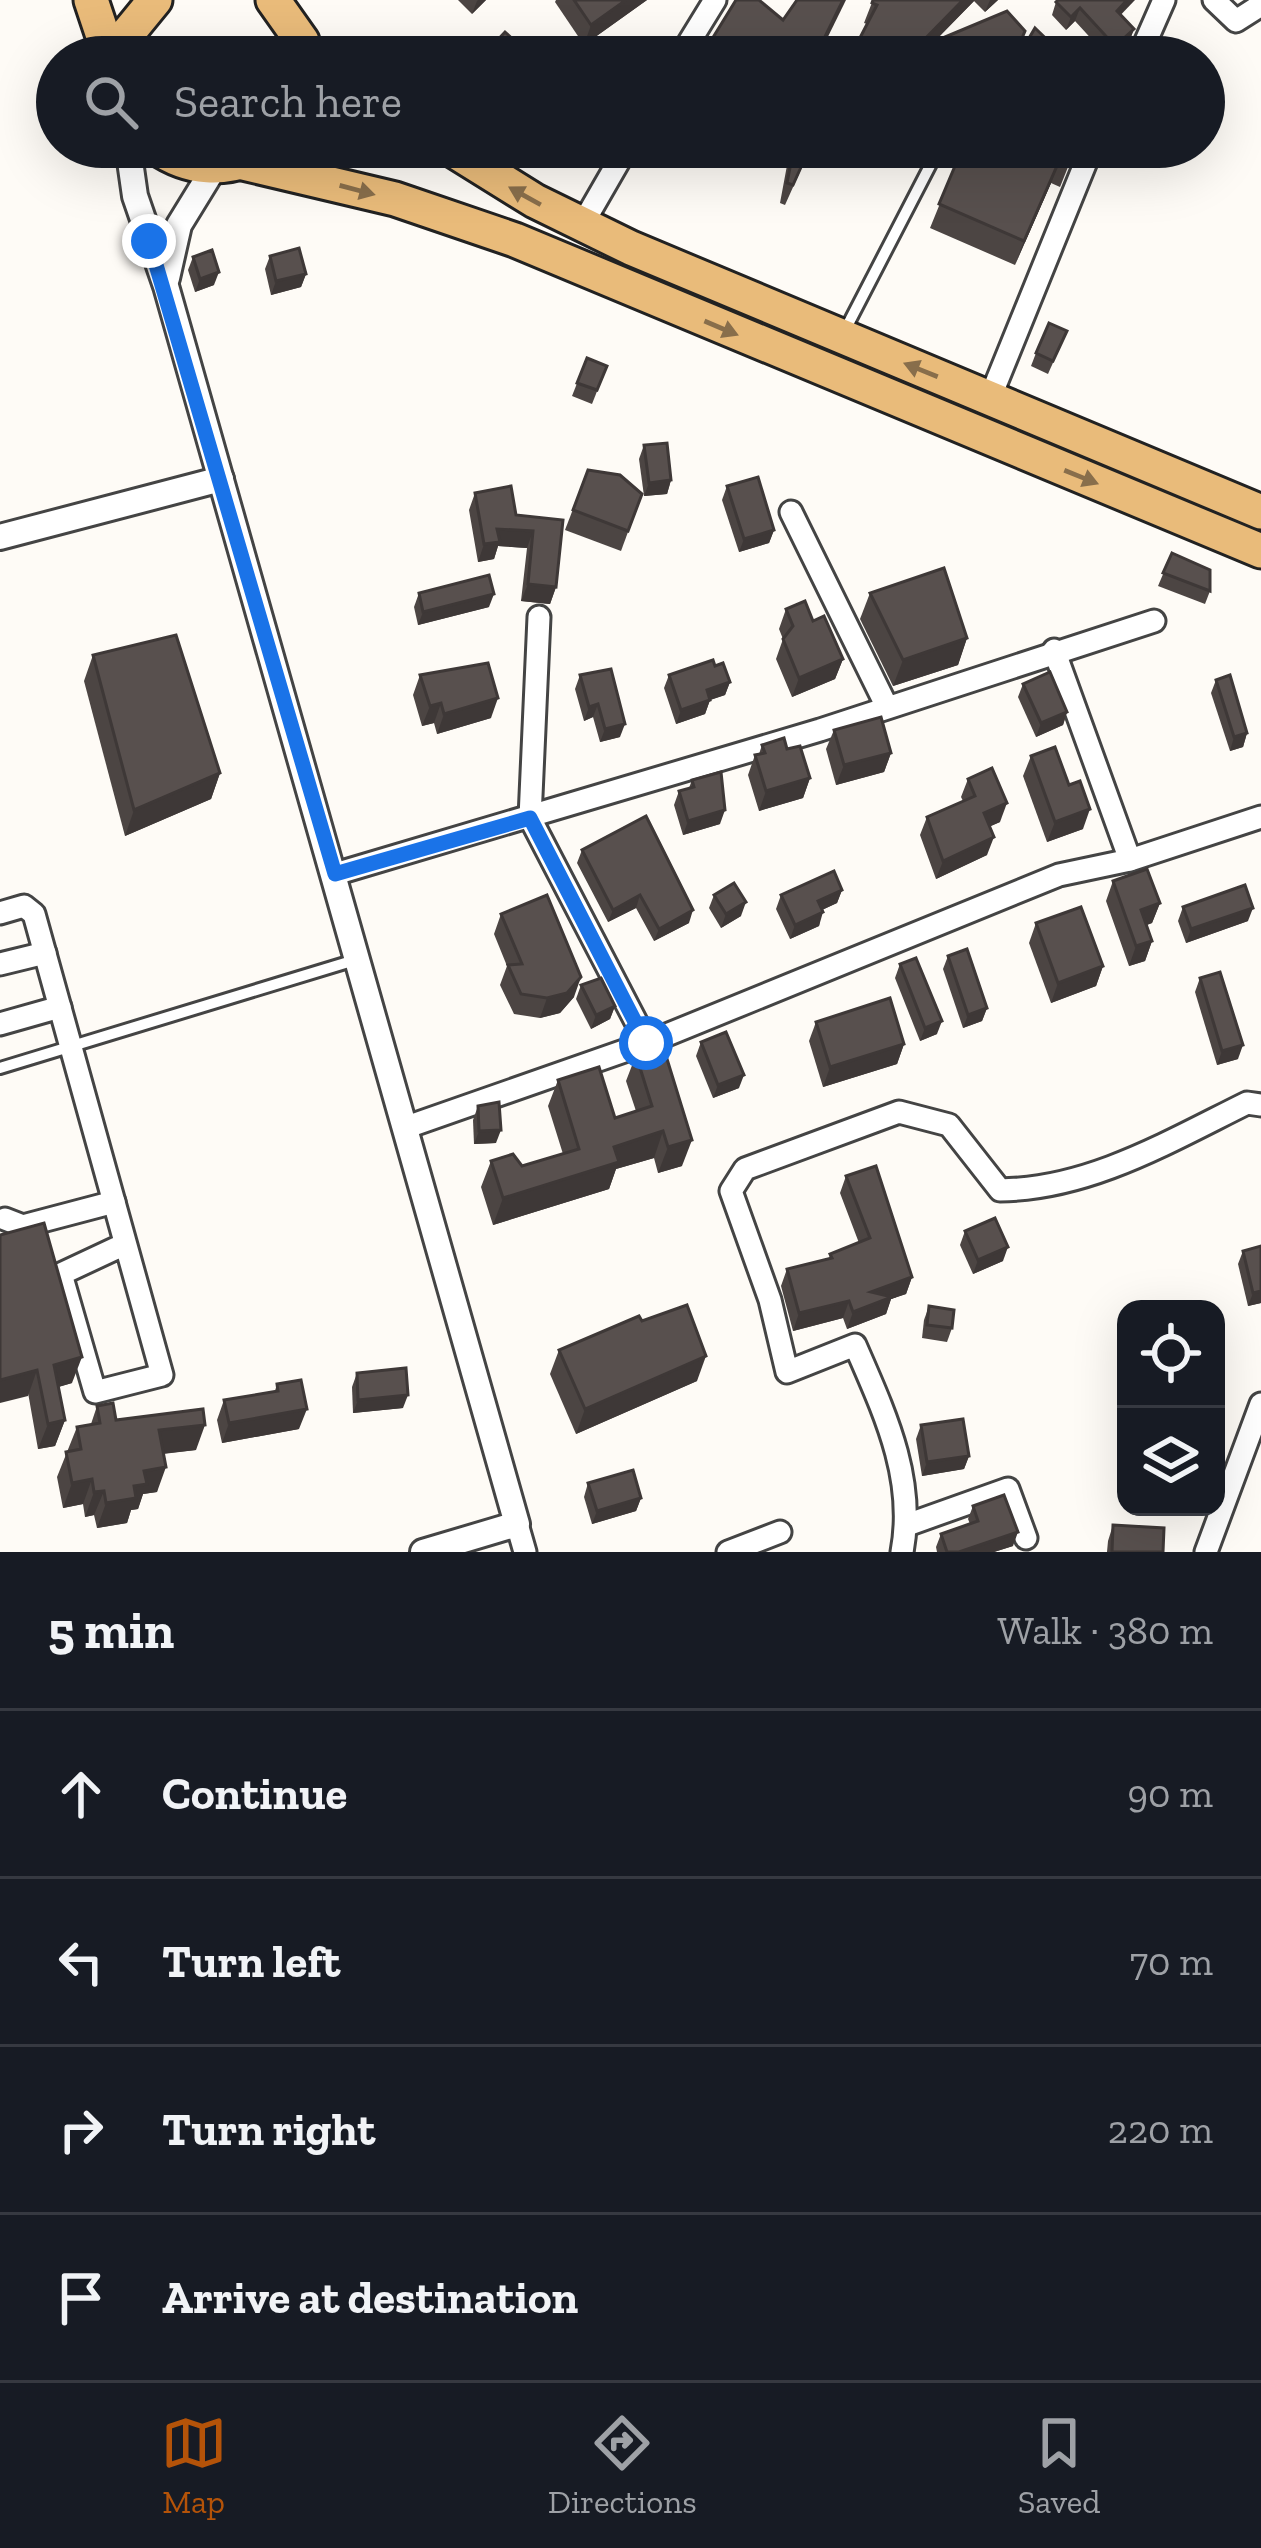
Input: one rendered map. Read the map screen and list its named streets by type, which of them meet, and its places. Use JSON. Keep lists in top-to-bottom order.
{
  "page": {
    "search": "Search here",
    "heading": ["5 min", "Walk · 380 m"],
    "list": [
      ["Continue", "90 m"],
      ["Turn left", "70 m"],
      ["Turn right", "220 m"],
      "Arrive at destination"
    ],
    "nav": ["Map", "Directions", "Saved"]
  }
}
